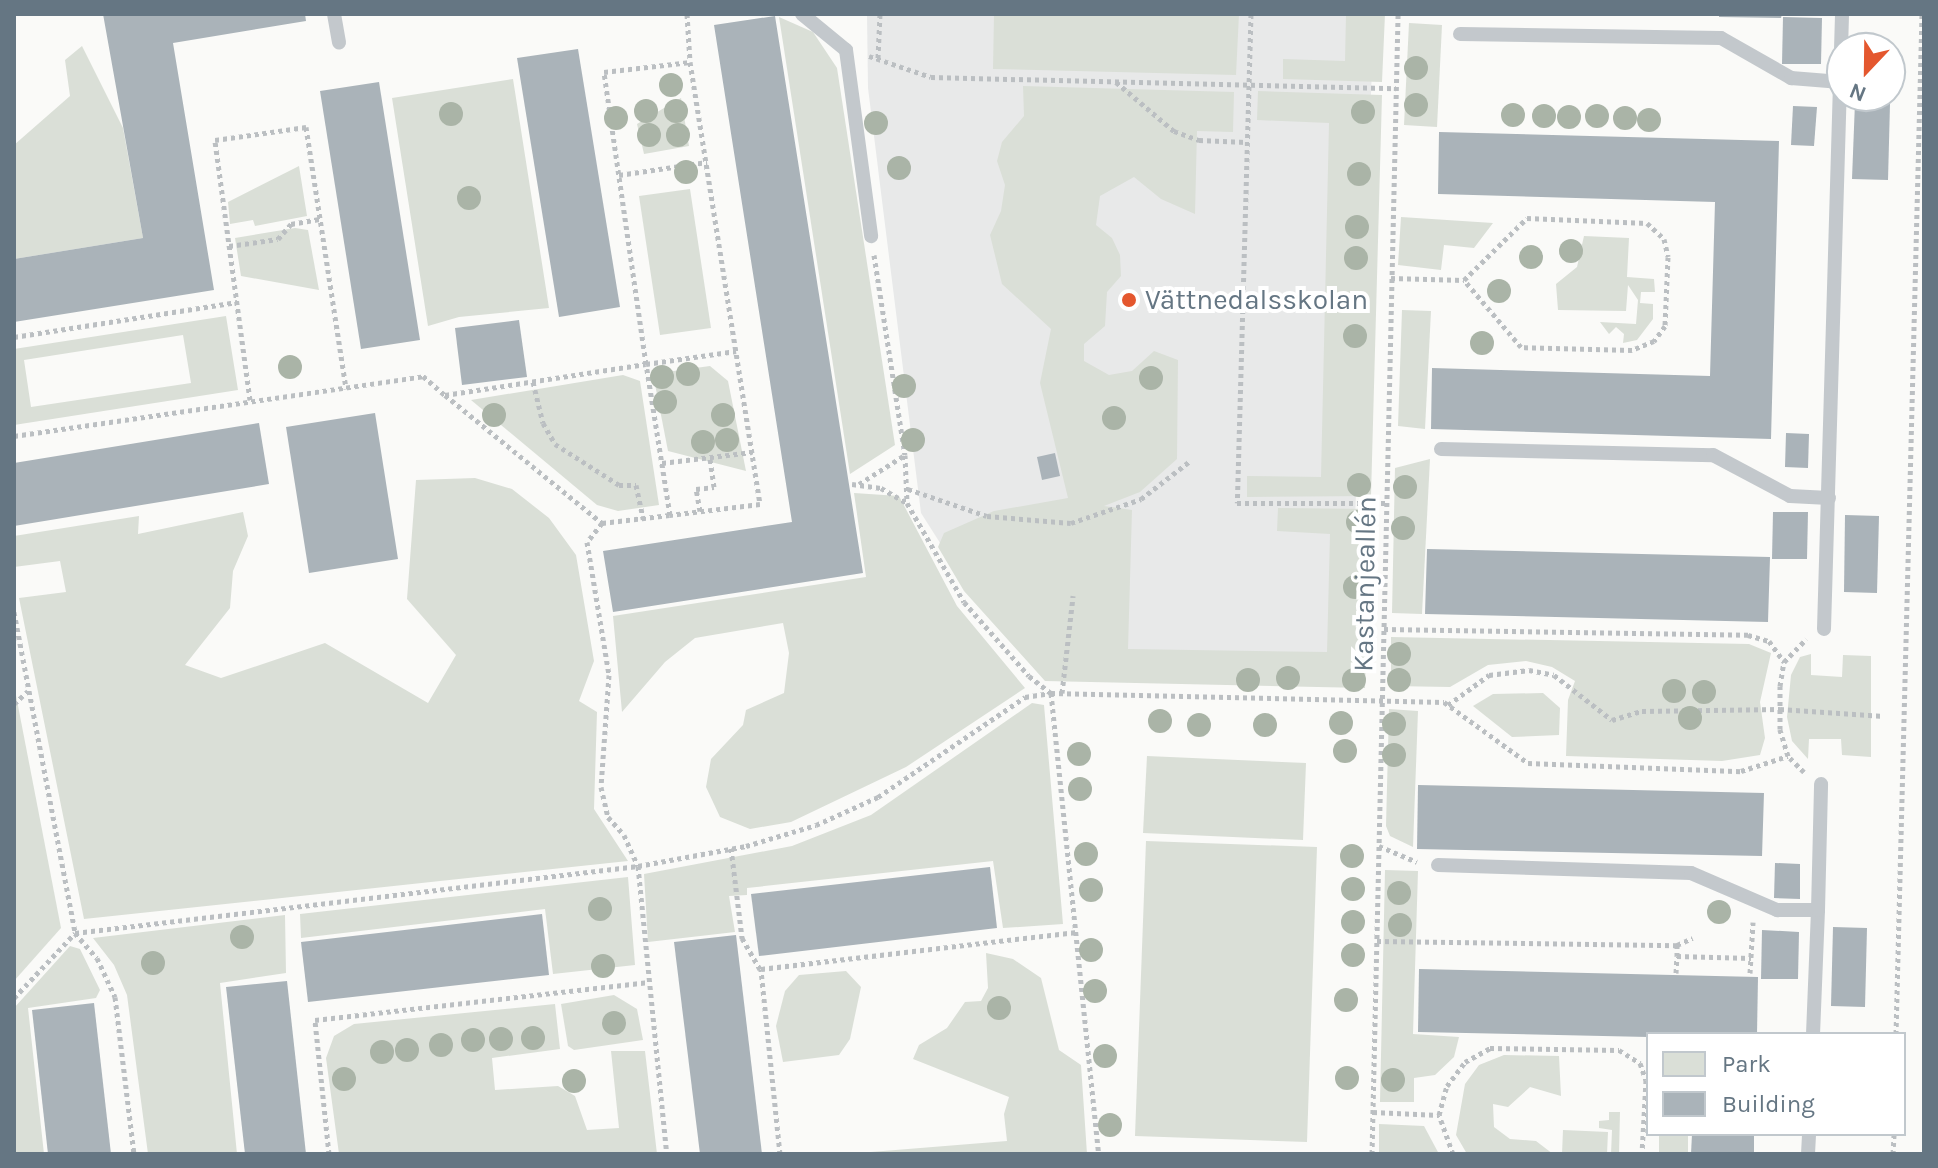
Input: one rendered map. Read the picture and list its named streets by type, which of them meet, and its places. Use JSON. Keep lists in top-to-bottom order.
{
  "streets": {
    "path": ["Kastanjeallén"]
  },
  "places": ["Vättnedalsskolan"],
  "legend": ["Park", "Building"],
  "north": "bottom"
}
